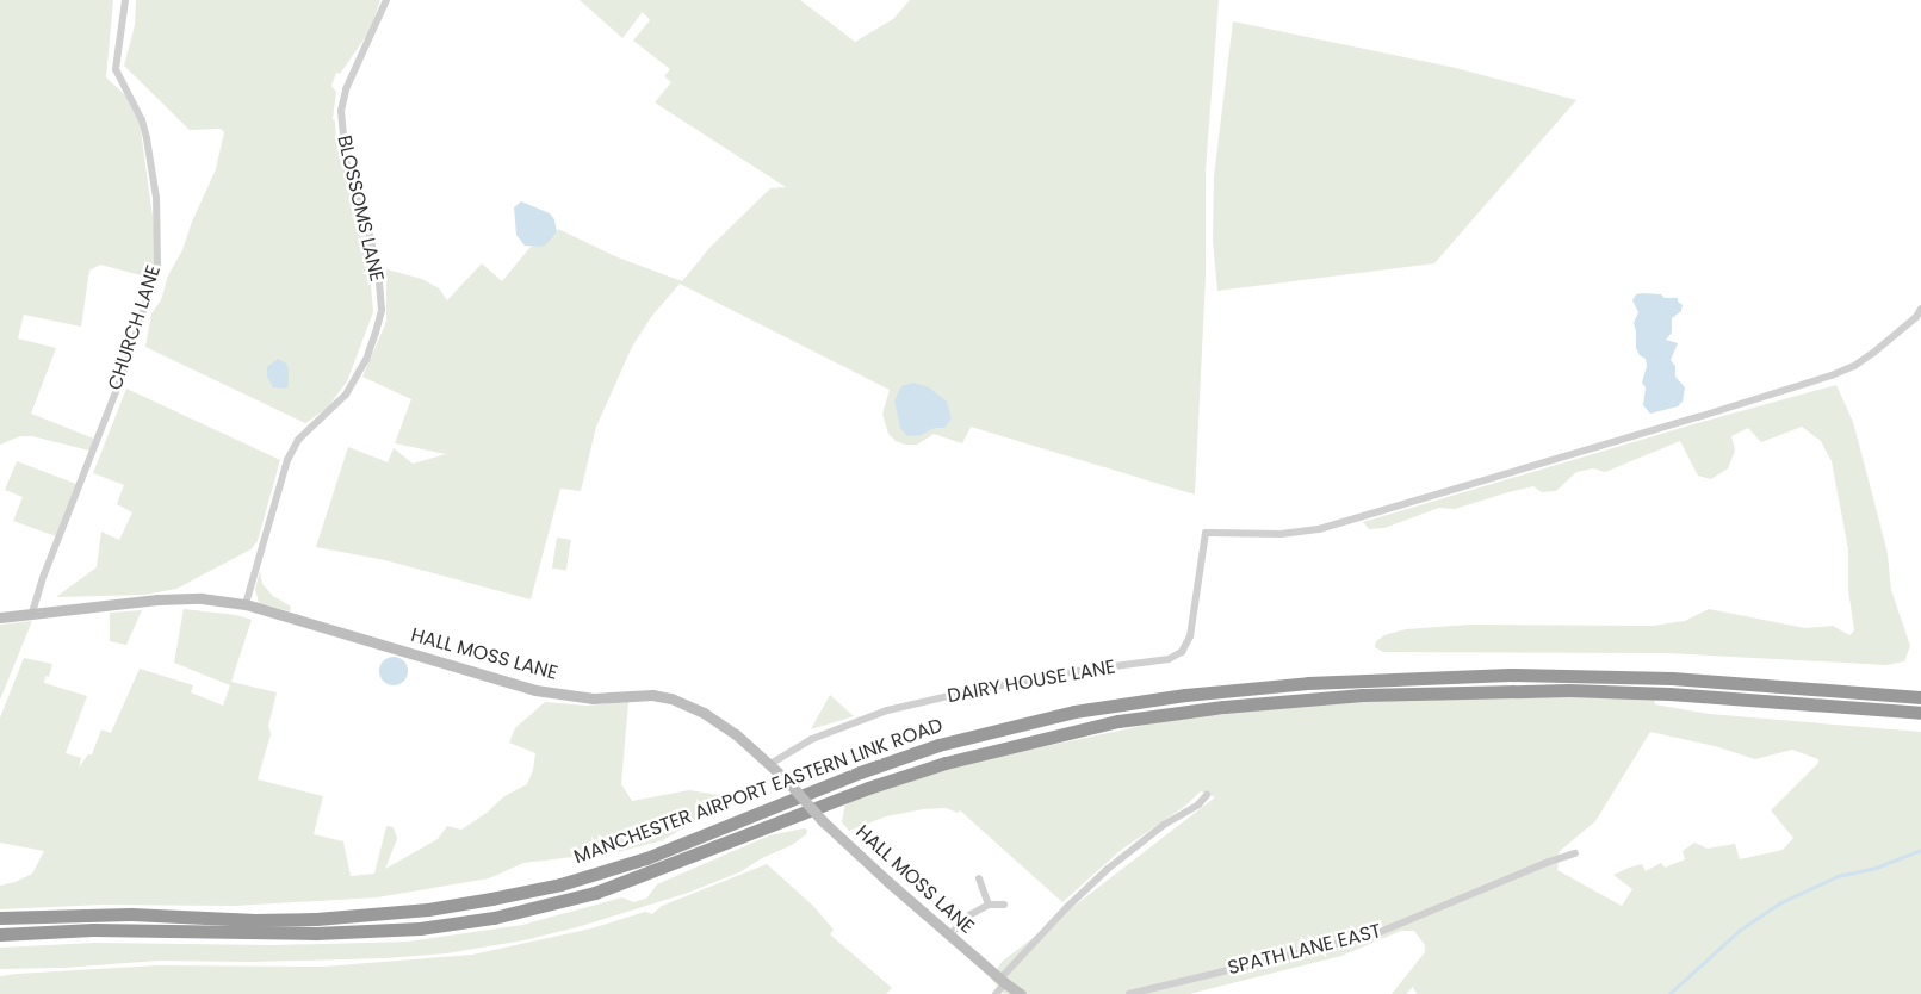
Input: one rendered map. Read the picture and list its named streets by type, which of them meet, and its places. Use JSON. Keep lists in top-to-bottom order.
{
  "streets": {
    "highway": ["MANCHESTER AIRPORT EASTERN LINK ROAD"],
    "street": [
      "BLOSSOMS LANE",
      "CHURCH LANE",
      "HALL MOSS LANE",
      "DAIRY HOUSE LANE",
      "SPATH LANE EAST"
    ]
  },
  "crossings": [
    ["BLOSSOMS LANE", "HALL MOSS LANE"],
    ["CHURCH LANE", "HALL MOSS LANE"],
    ["HALL MOSS LANE", "DAIRY HOUSE LANE"]
  ]
}
